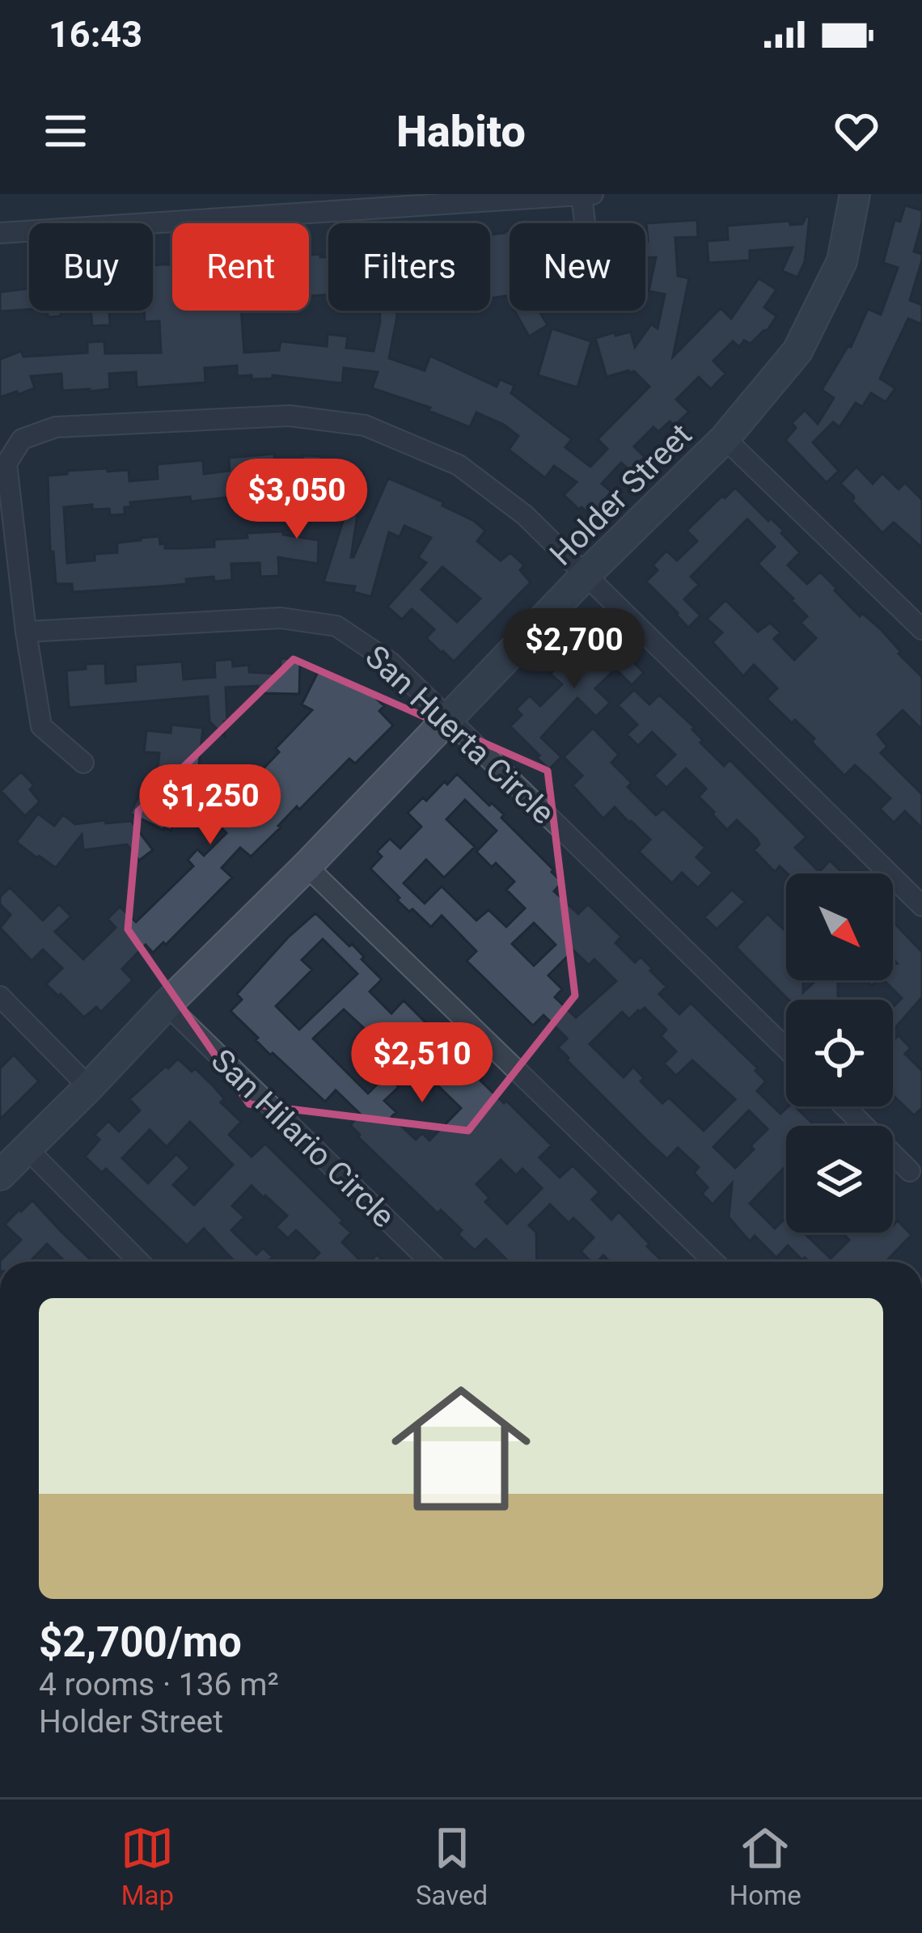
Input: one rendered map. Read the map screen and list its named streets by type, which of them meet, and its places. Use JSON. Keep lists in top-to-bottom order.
{
  "streets": {
    "street": ["Holder Street", "San Huerta Circle", "San Hilario Circle"]
  },
  "crossings": [
    ["Holder Street", "San Huerta Circle"],
    ["Holder Street", "San Hilario Circle"]
  ],
  "north": "bottom right",
  "page": {
    "status": "16:43",
    "header": "Habito",
    "chip": [
      "Buy",
      "Rent",
      "Filters",
      "New"
    ],
    "price": [
      "$3,050",
      "$2,700",
      "$1,250",
      "$2,510"
    ],
    "list": [
      {
        "name": "$2,700/mo",
        "note": "4 rooms · 136 m² · Holder Street"
      }
    ],
    "tabs": ["Map", "Saved", "Home"]
  }
}
